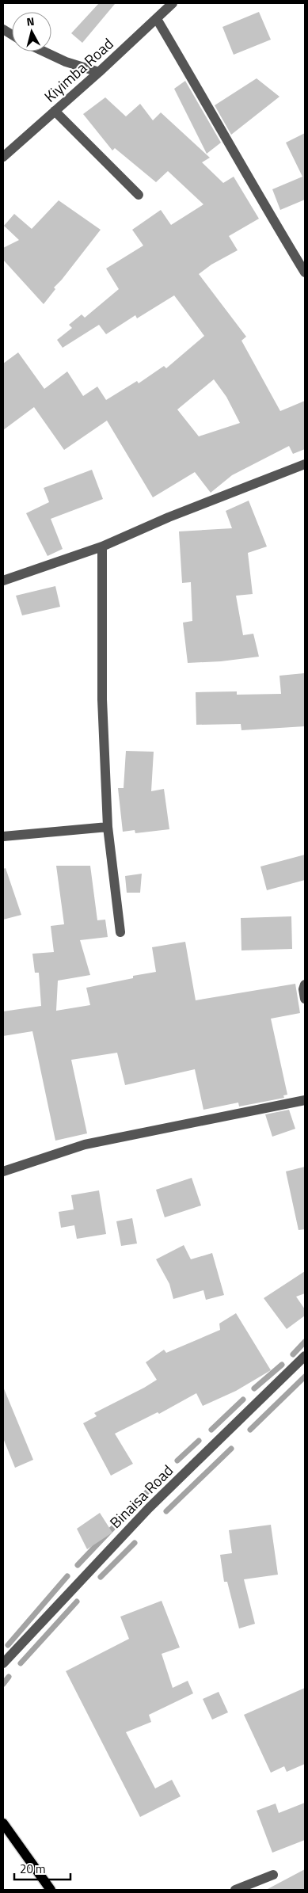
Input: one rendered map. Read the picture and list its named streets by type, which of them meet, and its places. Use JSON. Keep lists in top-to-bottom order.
{
  "streets": {
    "street": ["Kiyimba Road", "Binaisa Road"]
  },
  "scale_bar": "20 m",
  "north": "top"
}
